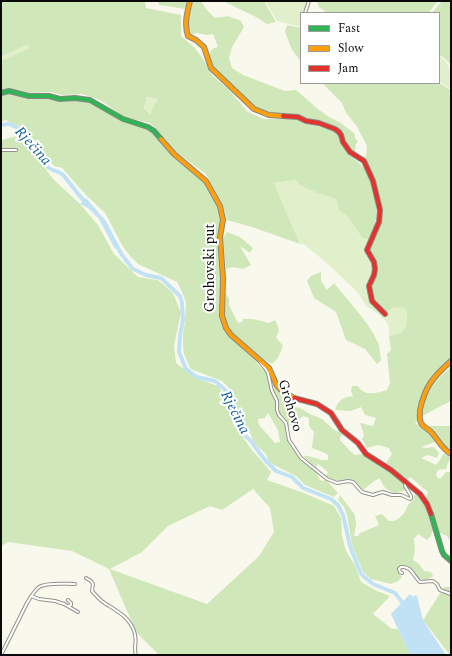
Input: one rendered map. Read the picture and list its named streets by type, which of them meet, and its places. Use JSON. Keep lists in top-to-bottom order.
{
  "streets": {
    "main road": ["Grohovski put"],
    "street": ["Grohovo"]
  },
  "crossings": [
    ["Grohovski put", "Grohovo"]
  ],
  "water": ["Rječina"],
  "legend": ["Fast", "Slow", "Jam"]
}
